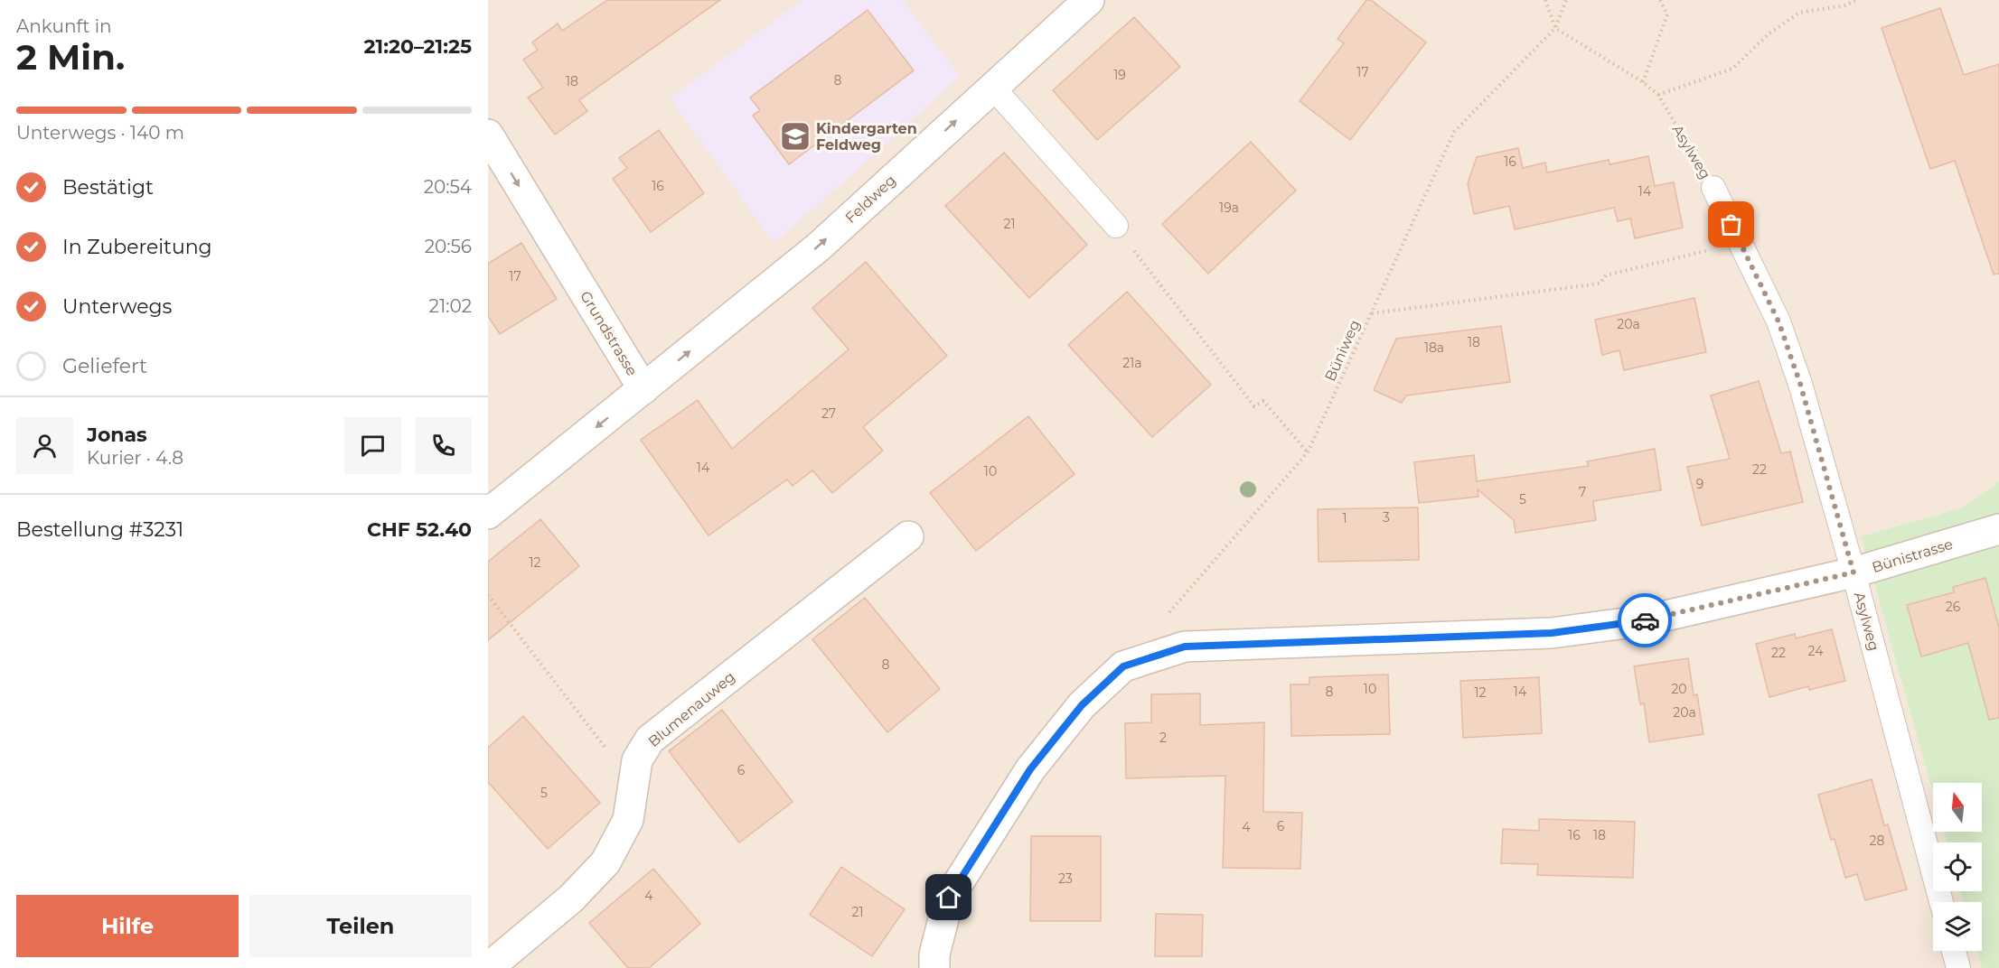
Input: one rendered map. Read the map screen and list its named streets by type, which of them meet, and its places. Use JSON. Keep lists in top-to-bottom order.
{
  "streets": {
    "street": [
      "Feldweg",
      "Grundstrasse",
      "Bünistrasse",
      "Blumenauweg"
    ],
    "lane": ["Asylweg"],
    "path": ["Büniweg"]
  },
  "crossings": [
    ["Asylweg", "Büniweg"],
    ["Asylweg", "Bünistrasse"],
    ["Feldweg", "Grundstrasse"]
  ],
  "one_way": ["Feldweg"],
  "places": {
    "school or university": ["Kindergarten Feldweg"]
  },
  "house_numbers": [
    "17",
    "19",
    "8",
    "18",
    "16",
    "16",
    "14",
    "19a",
    "21",
    "17",
    "20a",
    "18",
    "18a",
    "21a",
    "27",
    "14",
    "22",
    "10",
    "9",
    "7",
    "5",
    "3",
    "1",
    "12",
    "26",
    "24",
    "22",
    "8",
    "10",
    "20",
    "8",
    "14",
    "12",
    "20a",
    "2",
    "6",
    "5",
    "6",
    "4",
    "16",
    "18",
    "28",
    "23",
    "4",
    "21"
  ],
  "north": "top",
  "page": {
    "heading": ["2 Min.", "Ankunft in", "21:20–21:25"],
    "panel": [
      "Jonas",
      "Kurier · 4.8",
      "Bestellung #3231",
      "CHF 52.40"
    ],
    "bar": "Unterwegs · 140 m",
    "list": [
      ["Bestätigt", "20:54"],
      ["In Zubereitung", "20:56"],
      ["Unterwegs", "21:02"],
      "Geliefert"
    ],
    "buttons": ["Hilfe", "Teilen"]
  }
}
